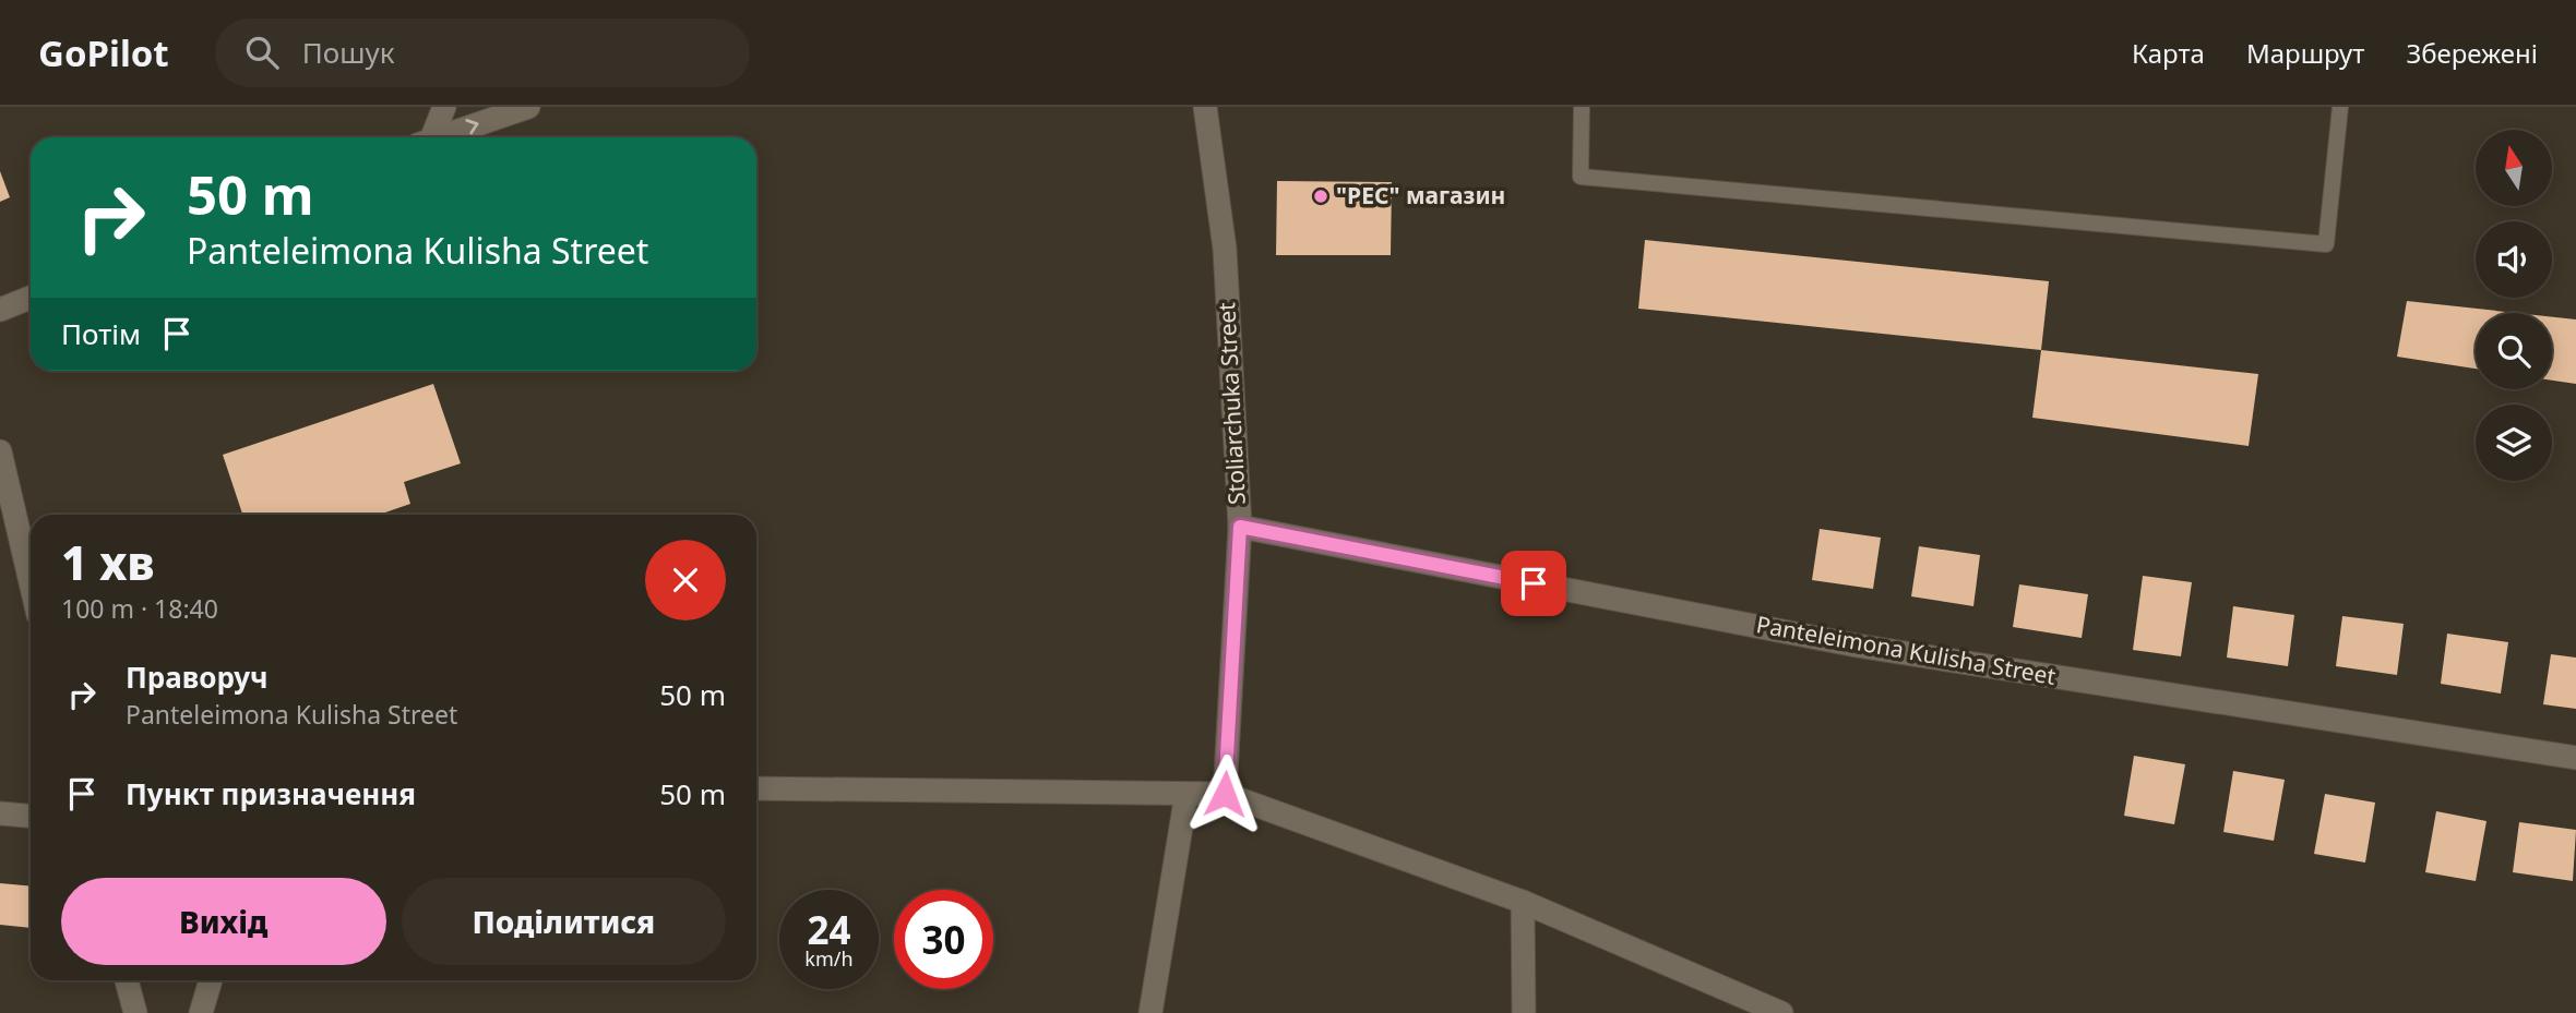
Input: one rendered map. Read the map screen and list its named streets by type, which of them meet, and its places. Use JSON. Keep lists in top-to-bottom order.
{
  "streets": {
    "street": ["Stoliarchuka Street", "Panteleimona Kulisha Street"]
  },
  "crossings": [
    ["Stoliarchuka Street", "Panteleimona Kulisha Street"]
  ],
  "places": ["\"РЕС\" магазин"],
  "north": "top",
  "page": {
    "header": "GoPilot",
    "search": "Пошук",
    "nav": ["Карта", "Маршрут", "Збережені"],
    "turn": ["50 m", "Panteleimona Kulisha Street"],
    "then": "Потім",
    "heading": ["1 хв", "100 m · 18:40"],
    "list": [
      {
        "name": "Праворуч",
        "note": "Panteleimona Kulisha Street",
        "value": "50 m"
      },
      {
        "name": "Пункт призначення",
        "value": "50 m"
      }
    ],
    "buttons": ["Вихід", "Поділитися"],
    "speed": "24 km/h",
    "limit": "30"
  }
}
